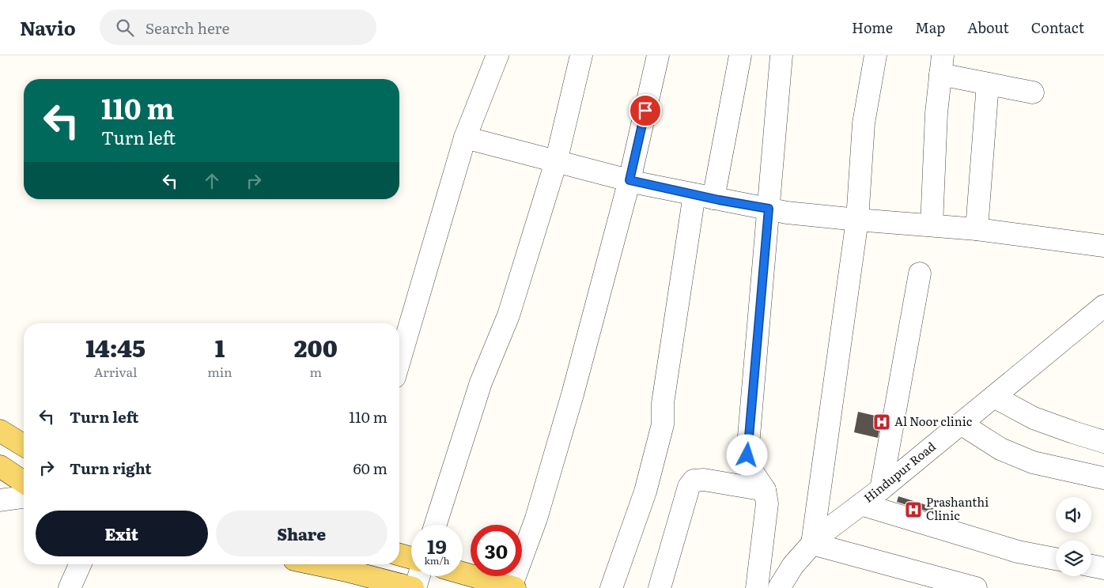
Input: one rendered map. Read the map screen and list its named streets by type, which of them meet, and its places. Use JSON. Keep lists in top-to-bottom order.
{
  "streets": {
    "street": ["Hindupur Road"]
  },
  "places": {
    "hospital": ["Al Noor clinic", "Prashanthi Clinic"]
  },
  "page": {
    "header": "Navio",
    "search": "Search here",
    "nav": [
      "Home",
      "Map",
      "About",
      "Contact"
    ],
    "turn": ["110 m", "Turn left"],
    "eta": [
      "14:45",
      "Arrival",
      "1",
      "min",
      "200",
      "m"
    ],
    "list": [
      {
        "name": "Turn left",
        "value": "110 m"
      },
      {
        "name": "Turn right",
        "value": "60 m"
      }
    ],
    "buttons": ["Exit", "Share"],
    "speed": "19 km/h",
    "limit": "30"
  }
}
